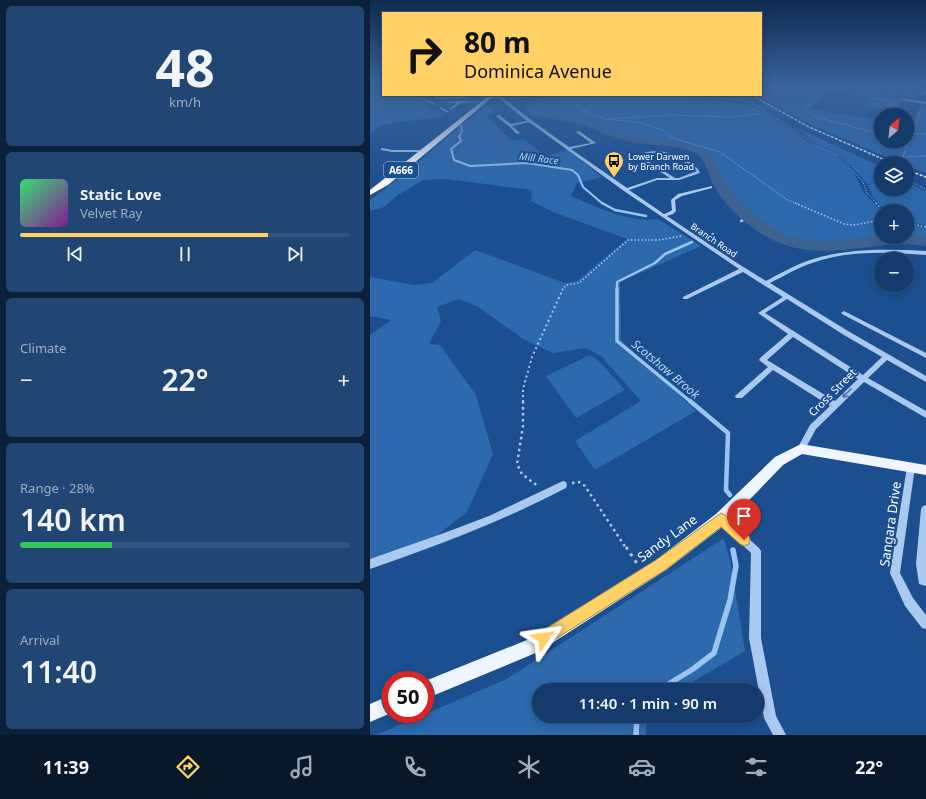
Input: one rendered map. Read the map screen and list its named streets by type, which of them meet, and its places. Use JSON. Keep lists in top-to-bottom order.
{
  "streets": {
    "highway": ["A666"],
    "main road": ["Sandy Lane"],
    "street": ["Branch Road", "Cross Street", "Sangara Drive"]
  },
  "crossings": [
    ["Branch Road", "Cross Street"],
    ["Cross Street", "Sandy Lane"]
  ],
  "water": ["Mill Race", "Scotshaw Brook"],
  "places": {
    "bus stop": ["Lower Darwen by Branch Road"]
  },
  "north": "top right",
  "page": {
    "tile": [
      ["48", "km/h"],
      "Climate",
      ["Range · 28%", "140 km"],
      ["Arrival", "11:40"]
    ],
    "turn": ["80 m", "Dominica Avenue"],
    "map_buttons": ["+", "−"],
    "song": ["Static Love", "Velvet Ray"],
    "heat": ["−", "22°", "+"],
    "limit": "50",
    "trip": "11:40 · 1 min · 90 m",
    "tabs": ["11:39", "22°"]
  }
}
